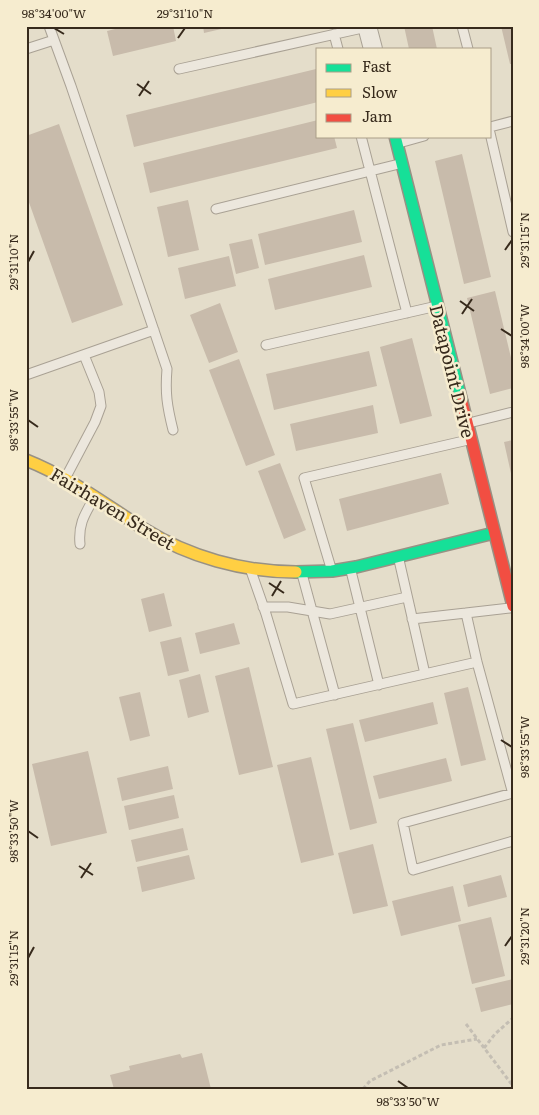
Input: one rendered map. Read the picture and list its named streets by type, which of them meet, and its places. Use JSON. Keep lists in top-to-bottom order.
{
  "streets": {
    "street": ["Datapoint Drive", "Fairhaven Street"]
  },
  "crossings": [
    ["Datapoint Drive", "Fairhaven Street"]
  ],
  "legend": ["Fast", "Slow", "Jam"],
  "coordinates": [
    "98°34'00\"W",
    "29°31'10\"N",
    "29°31'15\"N",
    "98°33'55\"W",
    "98°33'50\"W",
    "29°31'20\"N"
  ]
}
